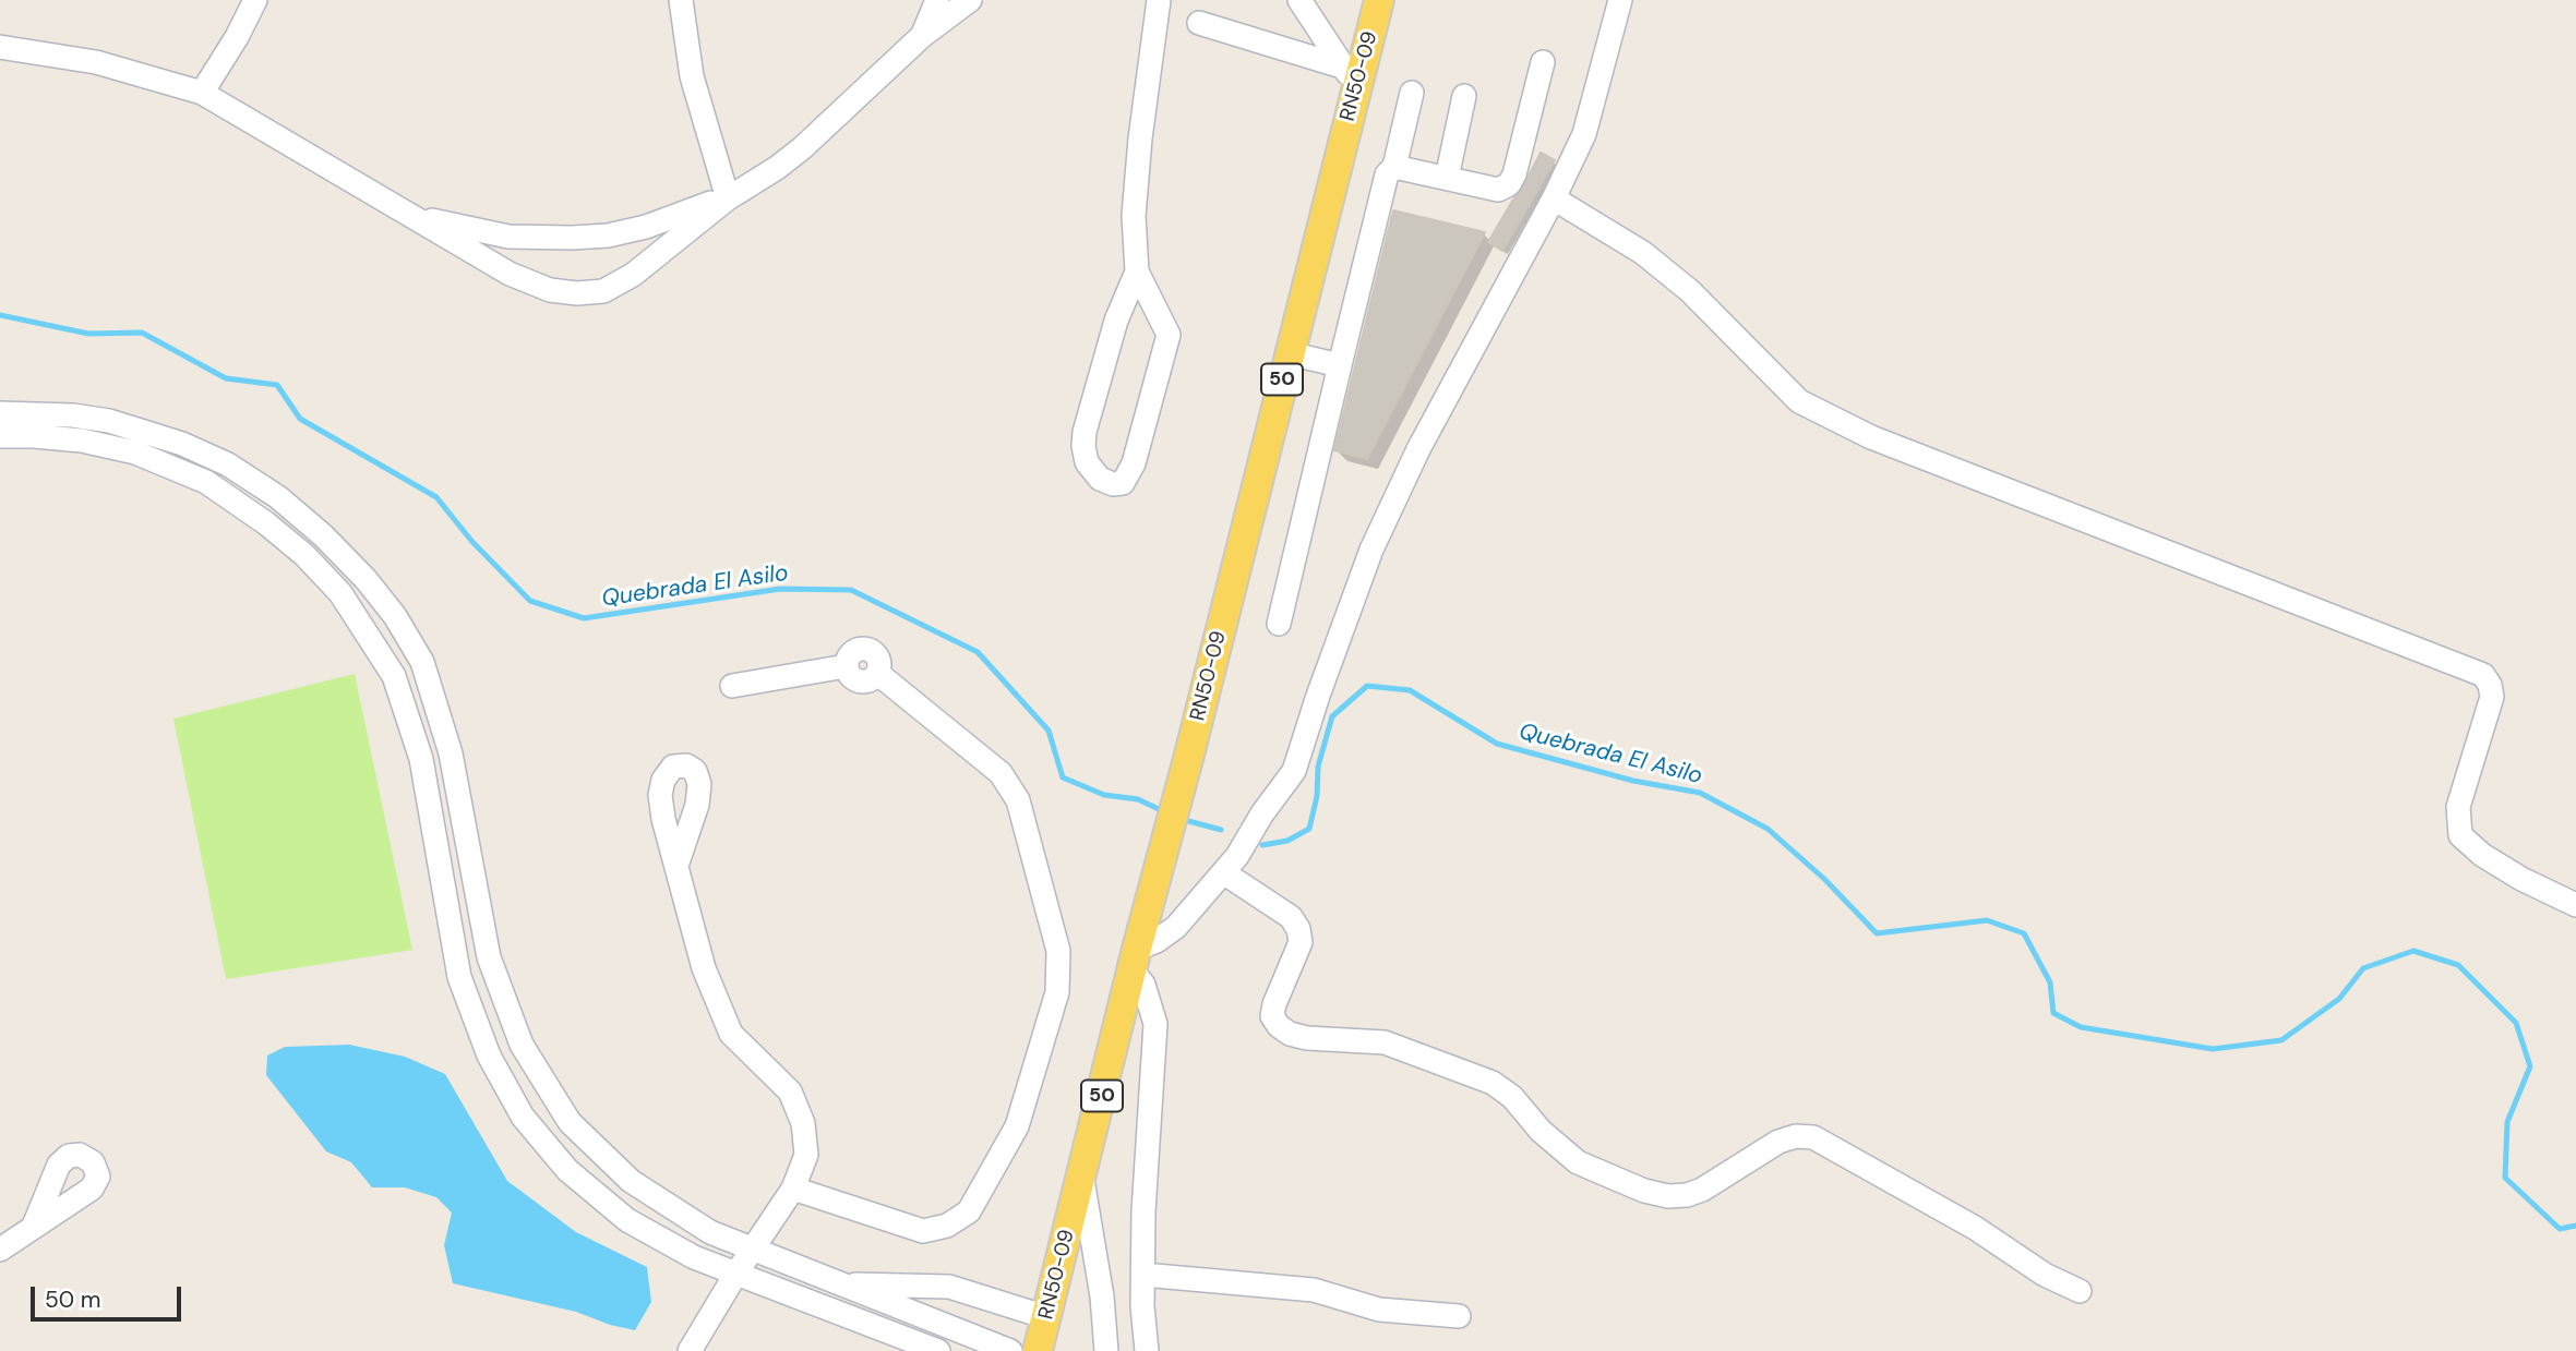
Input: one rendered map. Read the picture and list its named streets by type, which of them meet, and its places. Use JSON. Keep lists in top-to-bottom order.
{
  "streets": {
    "main road": ["RN50-09", "50"]
  },
  "water": ["Quebrada El Asilo"],
  "scale_bar": "50 m"
}
